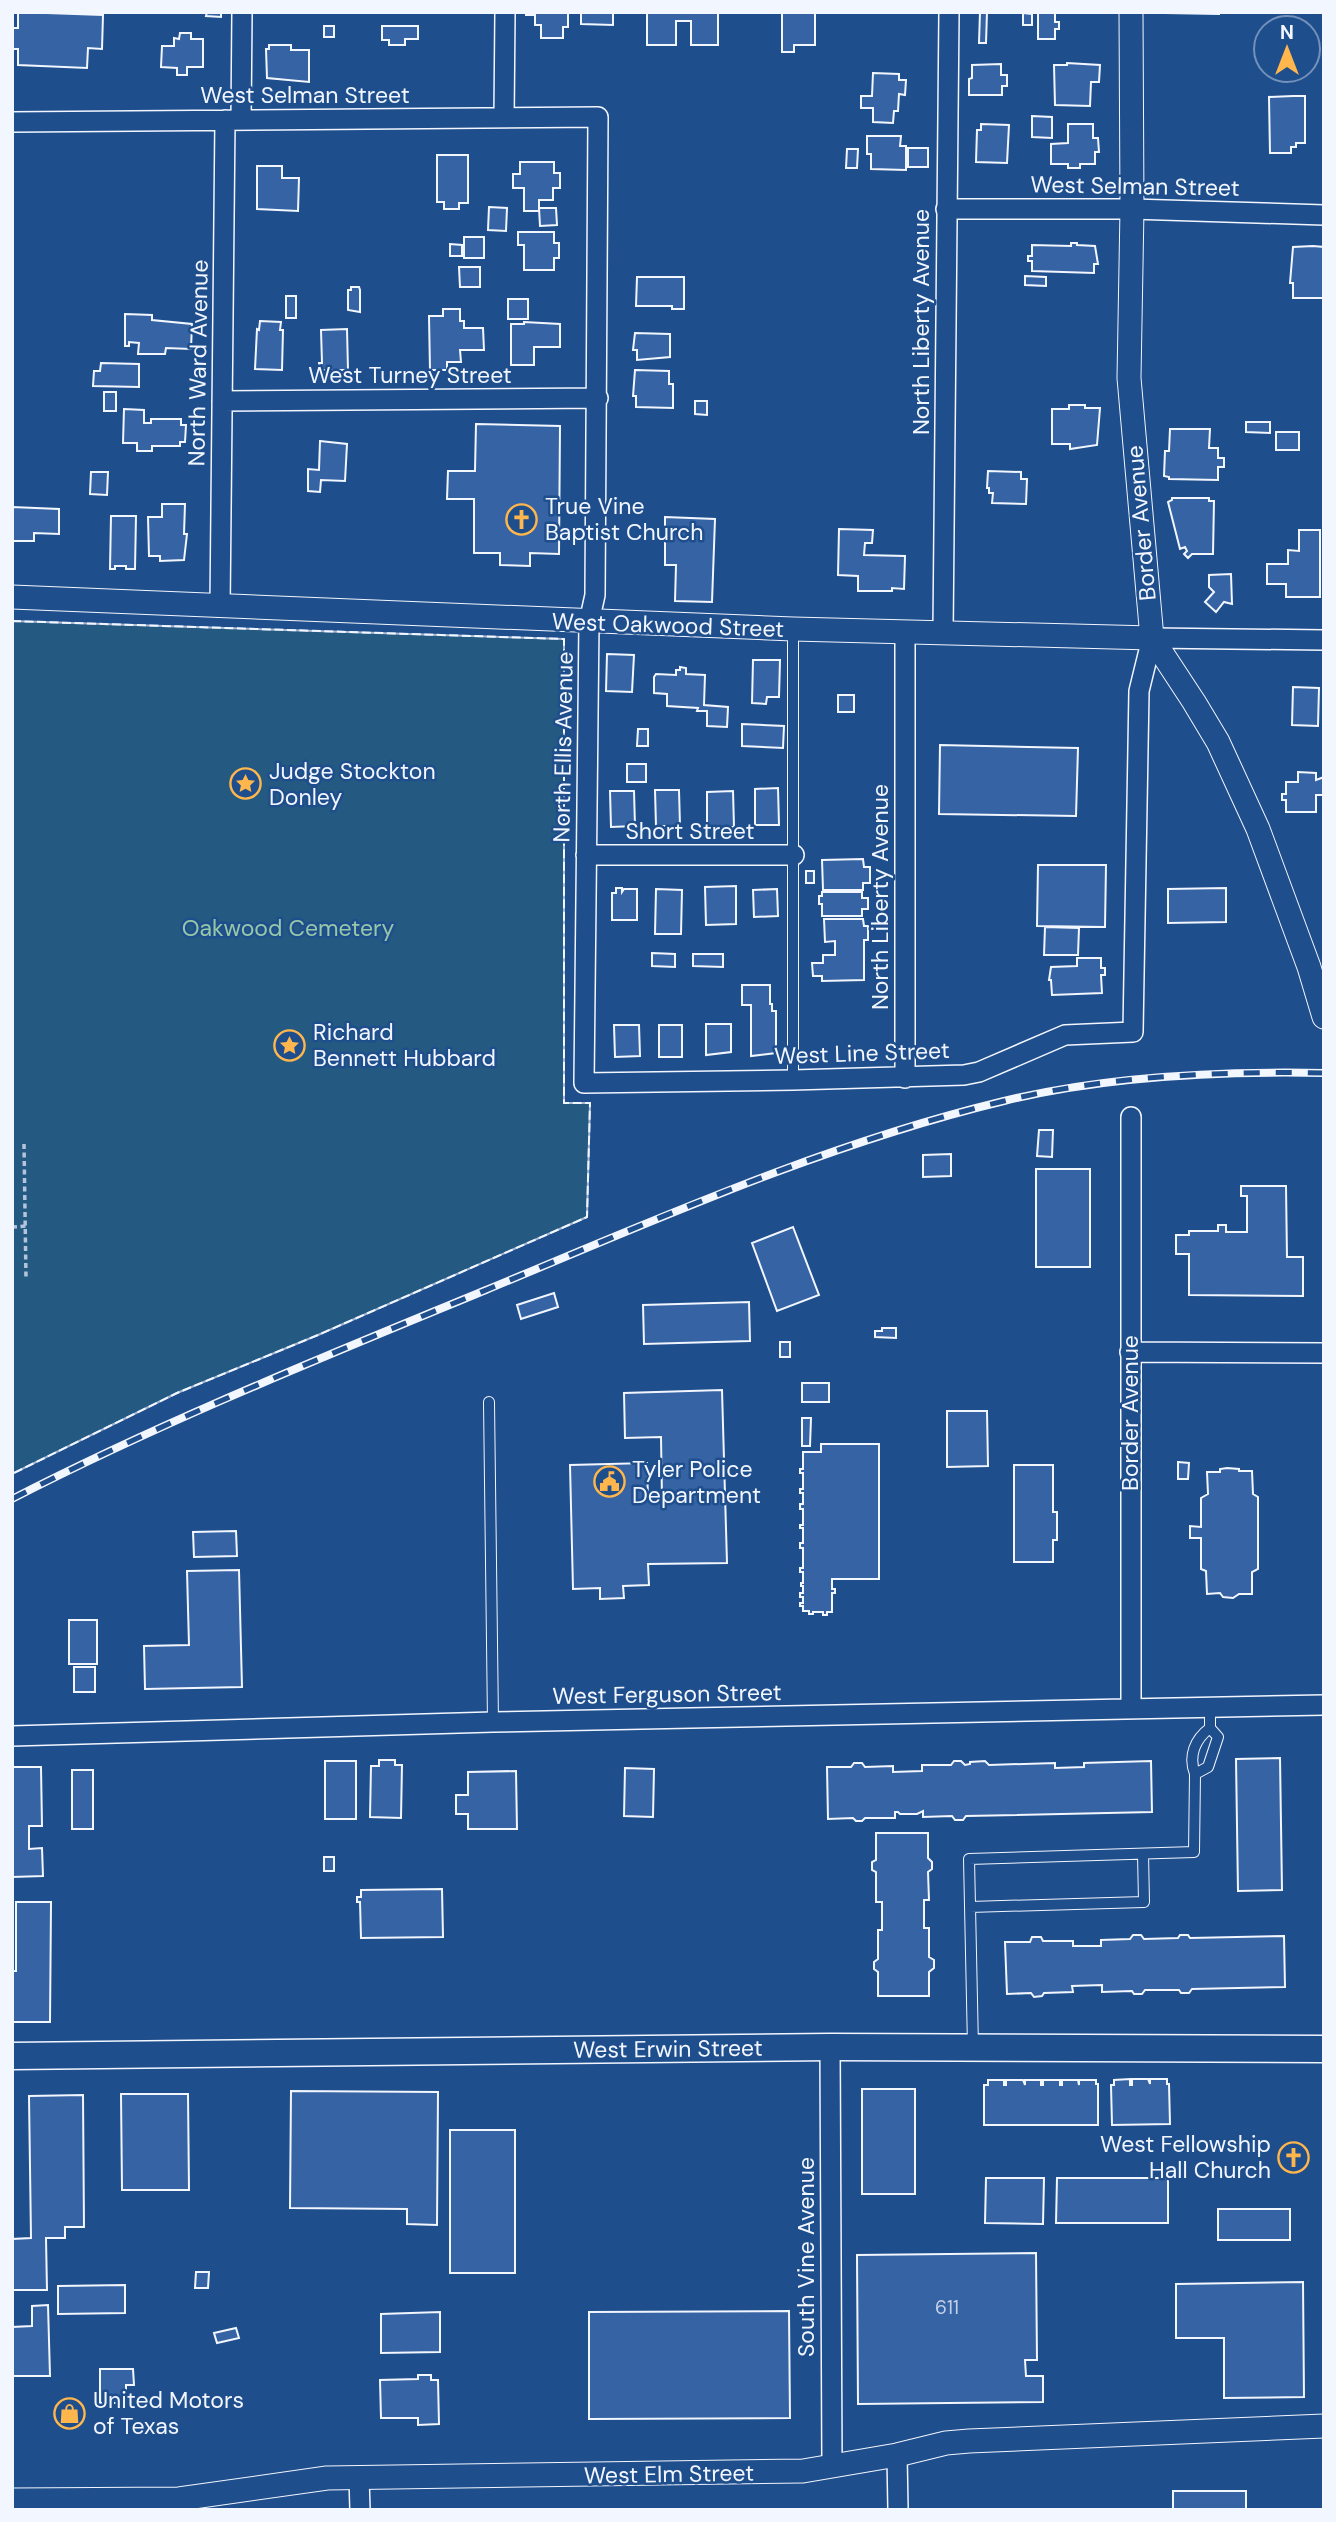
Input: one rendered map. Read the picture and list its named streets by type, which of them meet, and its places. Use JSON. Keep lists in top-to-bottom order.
{
  "streets": {
    "main road": ["West Erwin Street"],
    "street": [
      "West Selman Street",
      "North Liberty Avenue",
      "North Ward Avenue",
      "West Turney Street",
      "Border Avenue",
      "West Oakwood Street",
      "North Ellis Avenue",
      "Short Street",
      "West Line Street",
      "West Ferguson Street",
      "South Vine Avenue",
      "West Elm Street"
    ]
  },
  "crossings": [
    ["West Selman Street", "North Liberty Avenue"],
    ["West Selman Street", "North Ward Avenue"],
    ["West Selman Street", "Border Avenue"],
    ["West Selman Street", "North Ellis Avenue"],
    ["North Liberty Avenue", "West Oakwood Street"],
    ["North Liberty Avenue", "West Line Street"],
    ["North Ward Avenue", "West Turney Street"],
    ["North Ward Avenue", "West Oakwood Street"],
    ["West Turney Street", "North Ellis Avenue"],
    ["Border Avenue", "West Oakwood Street"],
    ["Border Avenue", "West Line Street"],
    ["Border Avenue", "West Ferguson Street"],
    ["West Oakwood Street", "North Ellis Avenue"],
    ["North Ellis Avenue", "Short Street"],
    ["North Ellis Avenue", "West Line Street"],
    ["West Erwin Street", "South Vine Avenue"],
    ["South Vine Avenue", "West Elm Street"]
  ],
  "parks": ["Oakwood Cemetery"],
  "places": {
    "church": ["True Vine Baptist Church", "West Fellowship Hall Church"],
    "place": ["Judge Stockton Donley", "Richard Bennett Hubbard"],
    "public building": ["Tyler Police Department"],
    "shop": ["United Motors of Texas"]
  },
  "house_numbers": ["611"],
  "north": "top"
}
